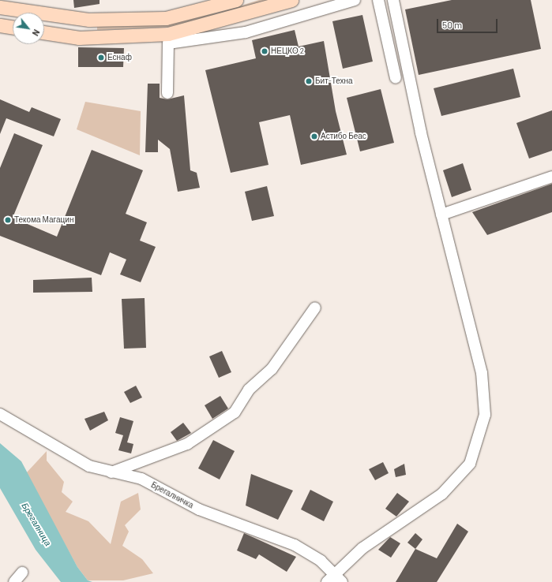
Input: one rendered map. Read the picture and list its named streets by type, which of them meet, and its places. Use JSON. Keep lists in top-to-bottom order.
{
  "streets": {
    "street": ["Брегалничка"]
  },
  "water": ["Брегалница"],
  "places": [
    "НЕЦКО 2",
    "Еснаф",
    "Бит-Техна",
    "Астибо Беас",
    "Текома Магацин"
  ],
  "scale_bar": "50 m",
  "north": "bottom right"
}
